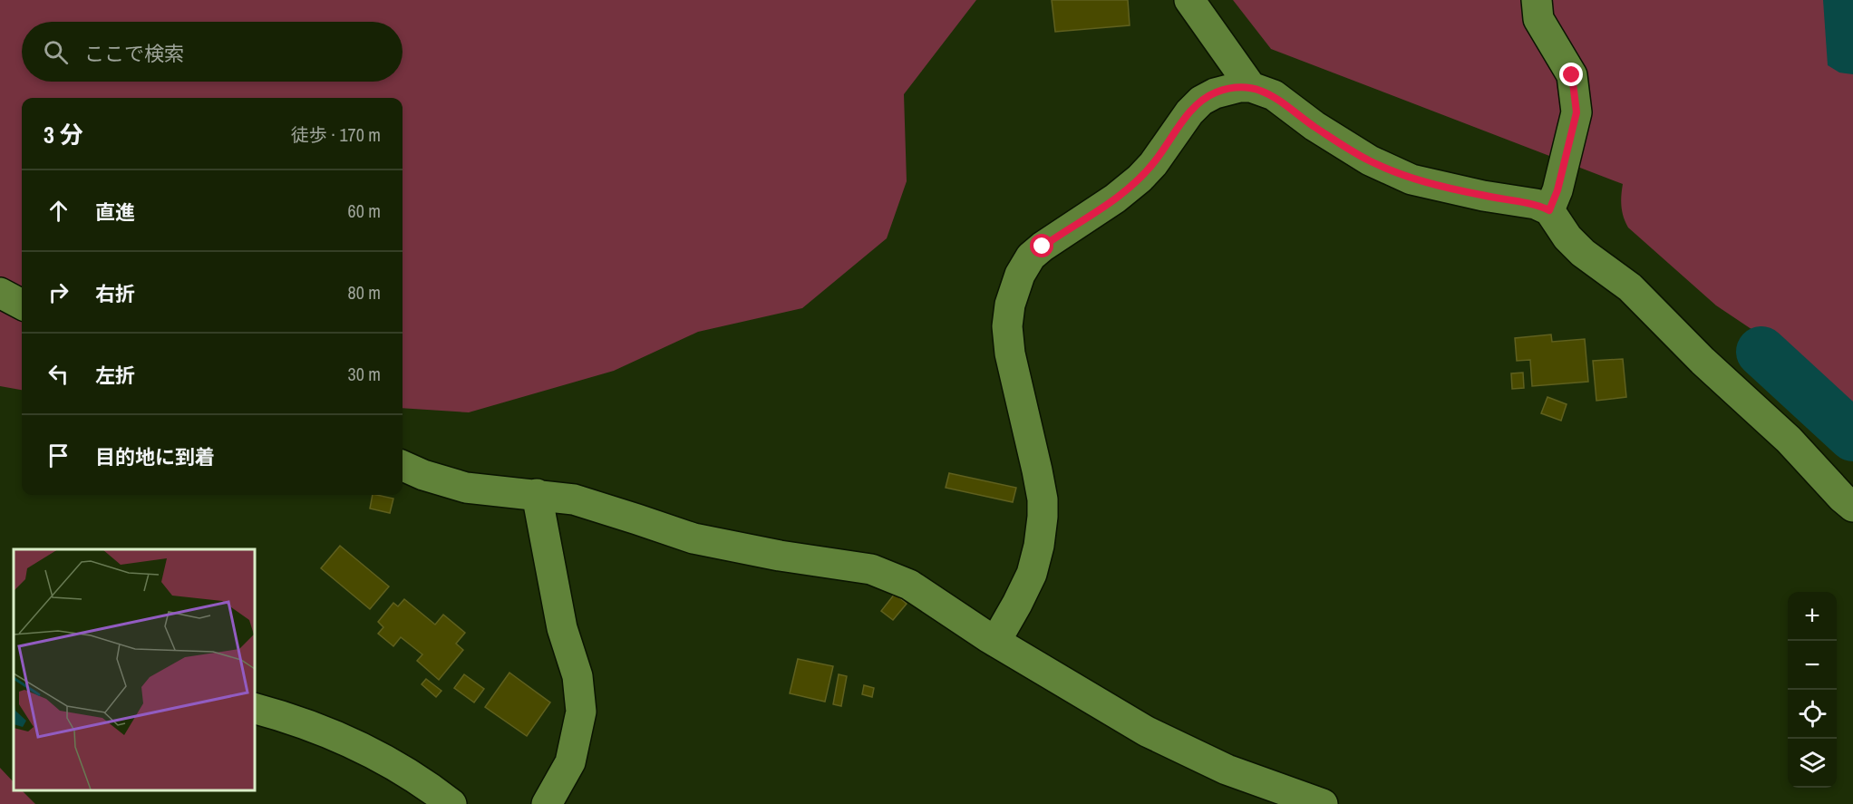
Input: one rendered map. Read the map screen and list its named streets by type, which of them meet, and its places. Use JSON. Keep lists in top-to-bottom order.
{
  "page": {
    "search": "ここで検索",
    "heading": ["3 分", "徒歩 · 170 m"],
    "list": [
      ["直進", "60 m"],
      ["右折", "80 m"],
      ["左折", "30 m"],
      "目的地に到着"
    ],
    "map_buttons": ["+", "−"]
  }
}
